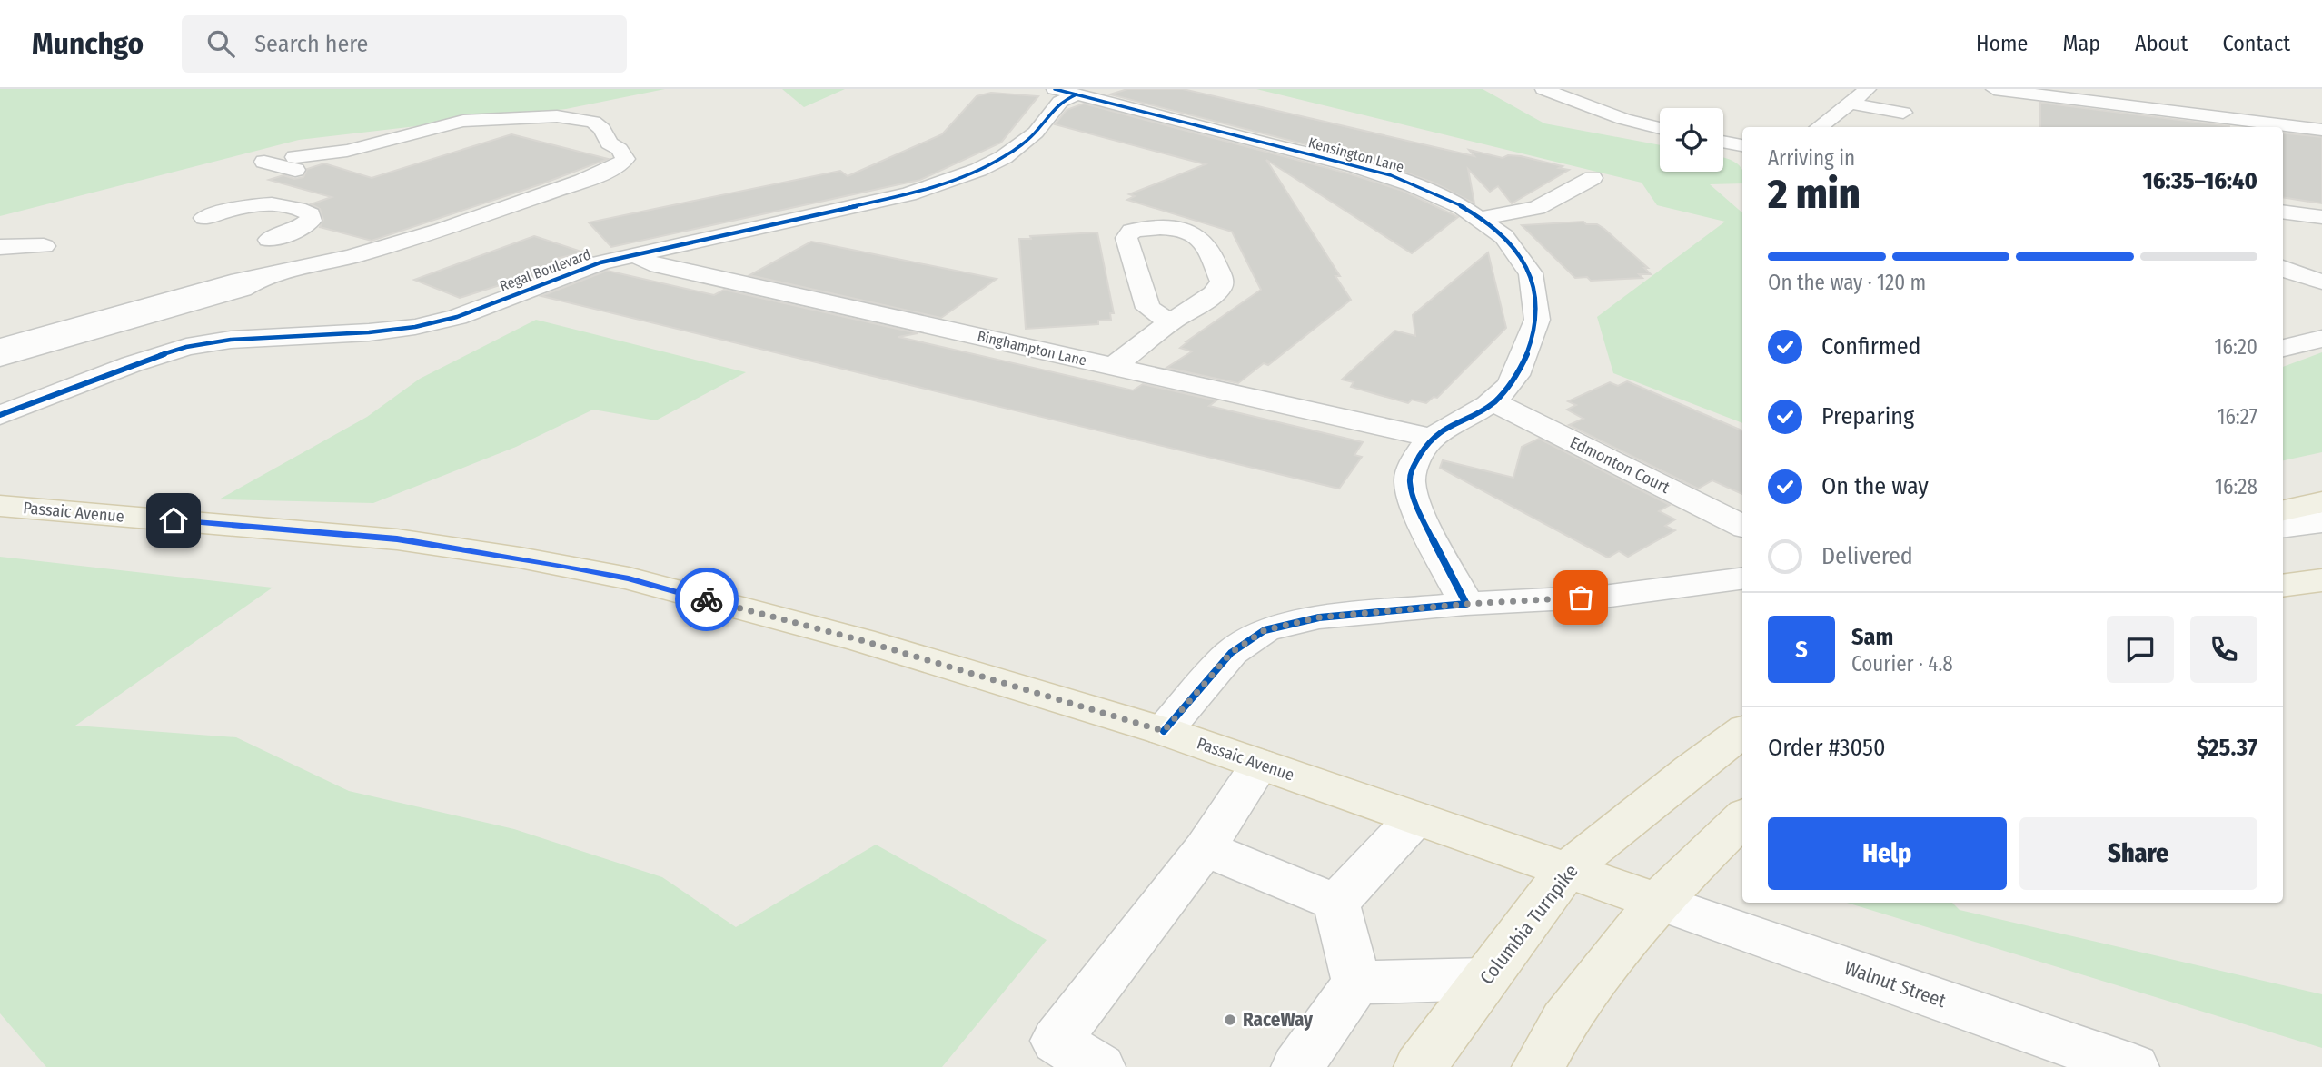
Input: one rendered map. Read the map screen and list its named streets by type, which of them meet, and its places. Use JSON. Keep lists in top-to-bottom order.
{
  "streets": {
    "main road": ["Passaic Avenue", "Columbia Turnpike"],
    "street": [
      "Kensington Lane",
      "Regal Boulevard",
      "Binghampton Lane",
      "Edmonton Court",
      "Walnut Street"
    ]
  },
  "crossings": [
    ["Kensington Lane", "Regal Boulevard"],
    ["Kensington Lane", "Binghampton Lane"],
    ["Kensington Lane", "Edmonton Court"],
    ["Regal Boulevard", "Binghampton Lane"],
    ["Passaic Avenue", "Columbia Turnpike"],
    ["Passaic Avenue", "Walnut Street"]
  ],
  "places": ["RaceWay"],
  "page": {
    "header": "Munchgo",
    "search": "Search here",
    "nav": [
      "Home",
      "Map",
      "About",
      "Contact"
    ],
    "heading": ["2 min", "Arriving in", "16:35–16:40"],
    "panel": [
      "Sam",
      "Courier · 4.8",
      "Order #3050",
      "$25.37"
    ],
    "bar": "On the way · 120 m",
    "list": [
      ["Confirmed", "16:20"],
      ["Preparing", "16:27"],
      ["On the way", "16:28"],
      "Delivered"
    ],
    "round": "S",
    "buttons": ["Help", "Share"]
  }
}
